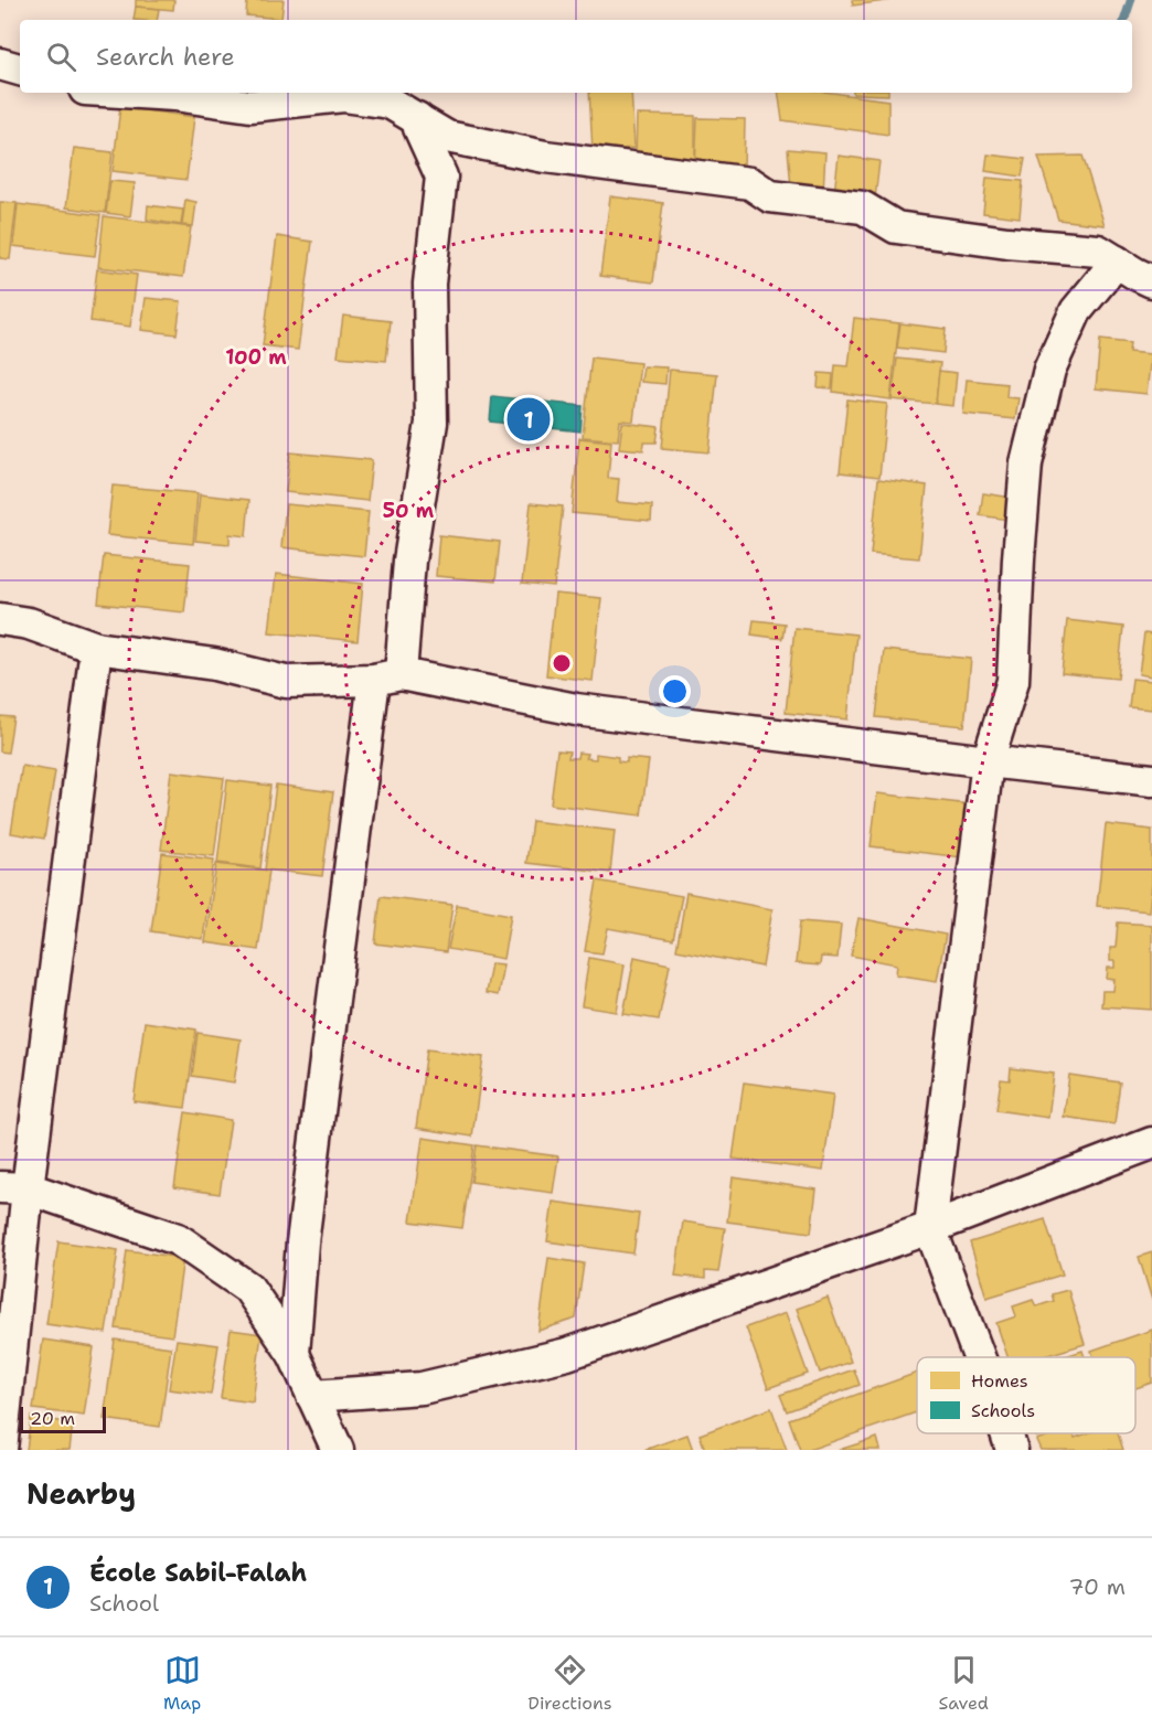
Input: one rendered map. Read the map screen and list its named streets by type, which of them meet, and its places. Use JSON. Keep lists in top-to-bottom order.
{
  "legend": ["Homes", "Schools"],
  "scale_bar": "20 m",
  "page": {
    "search": "Search here",
    "pins": "1",
    "scale": "20 m",
    "heading": "Nearby",
    "list": [
      {
        "mark": "1",
        "name": "École Sabil-Falah",
        "note": "School",
        "value": "70 m"
      }
    ],
    "nav": ["Map", "Directions", "Saved"]
  },
  "rings": ["100 m", "50 m"]
}
